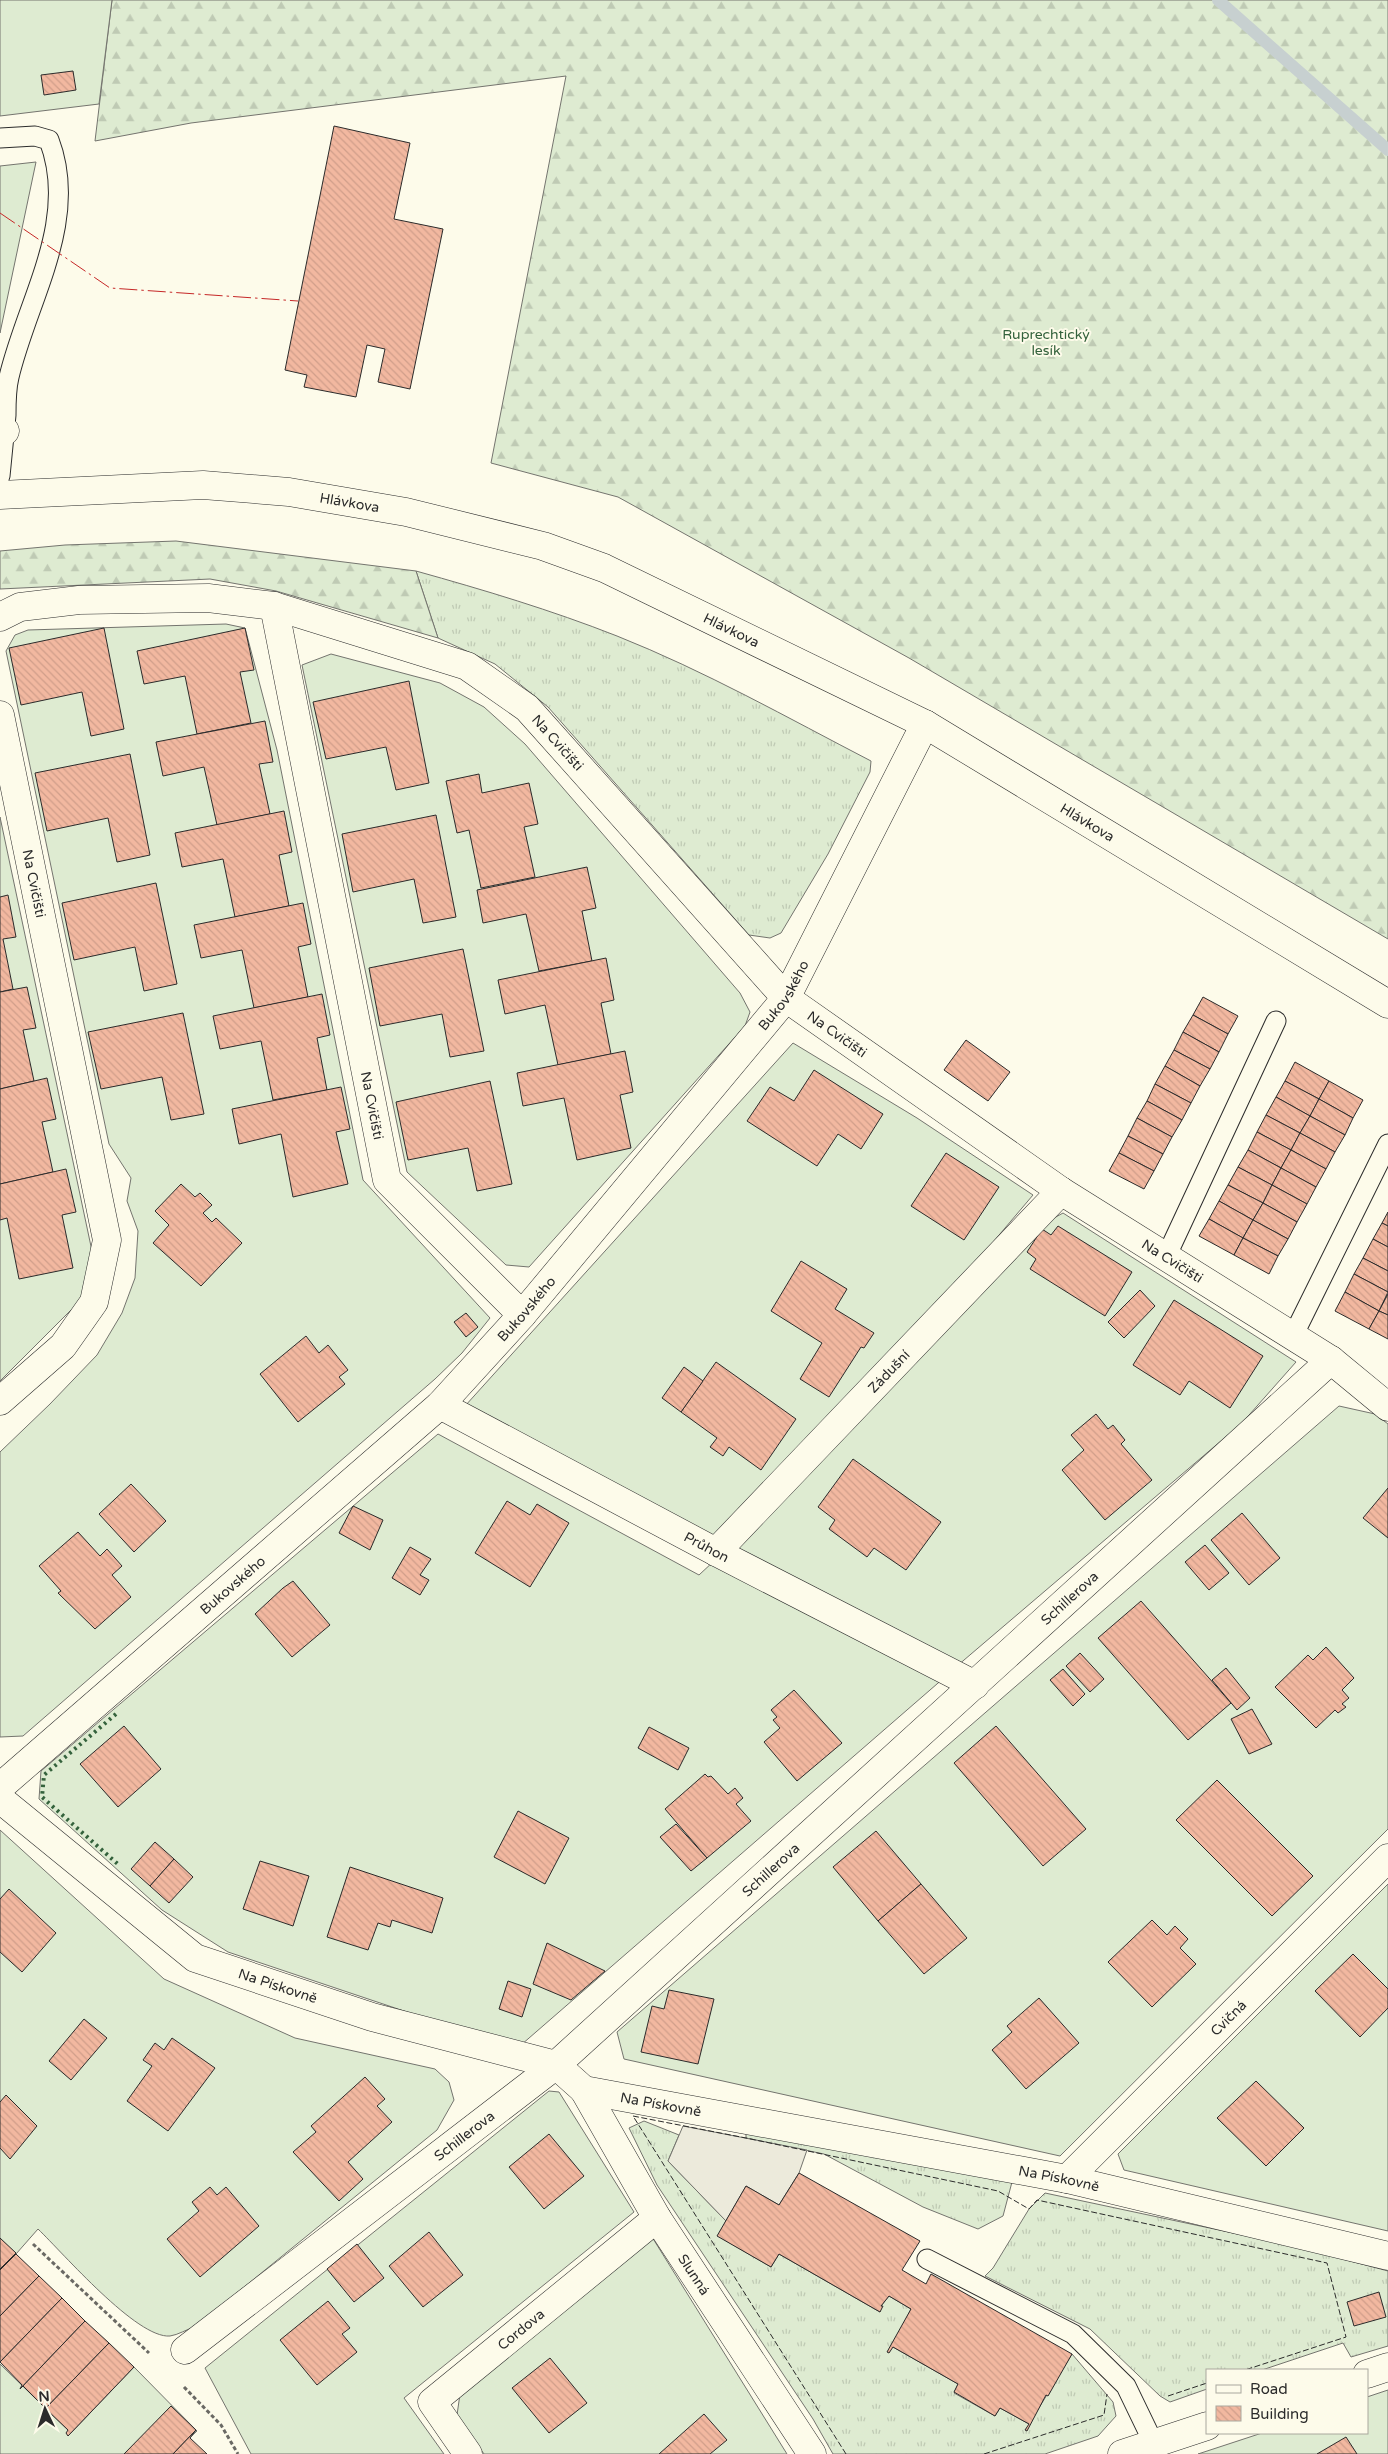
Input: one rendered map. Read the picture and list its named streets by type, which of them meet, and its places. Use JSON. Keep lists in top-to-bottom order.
{
  "streets": {
    "street": [
      "Hlávkova",
      "Na Cvičišti",
      "Bukovského",
      "Zádušní",
      "Průhon",
      "Schillerova",
      "Na Pískovně",
      "Cvičná",
      "Slunná",
      "Cordova"
    ]
  },
  "crossings": [
    ["Hlávkova", "Bukovského"],
    ["Na Cvičišti", "Bukovského"],
    ["Na Cvičišti", "Zádušní"],
    ["Na Cvičišti", "Schillerova"],
    ["Bukovského", "Průhon"],
    ["Zádušní", "Průhon"],
    ["Průhon", "Schillerova"],
    ["Schillerova", "Na Pískovně"],
    ["Na Pískovně", "Cvičná"],
    ["Na Pískovně", "Slunná"],
    ["Slunná", "Cordova"]
  ],
  "parks": ["Ruprechtický lesík"],
  "legend": ["Road", "Building"],
  "north": "top"
}
